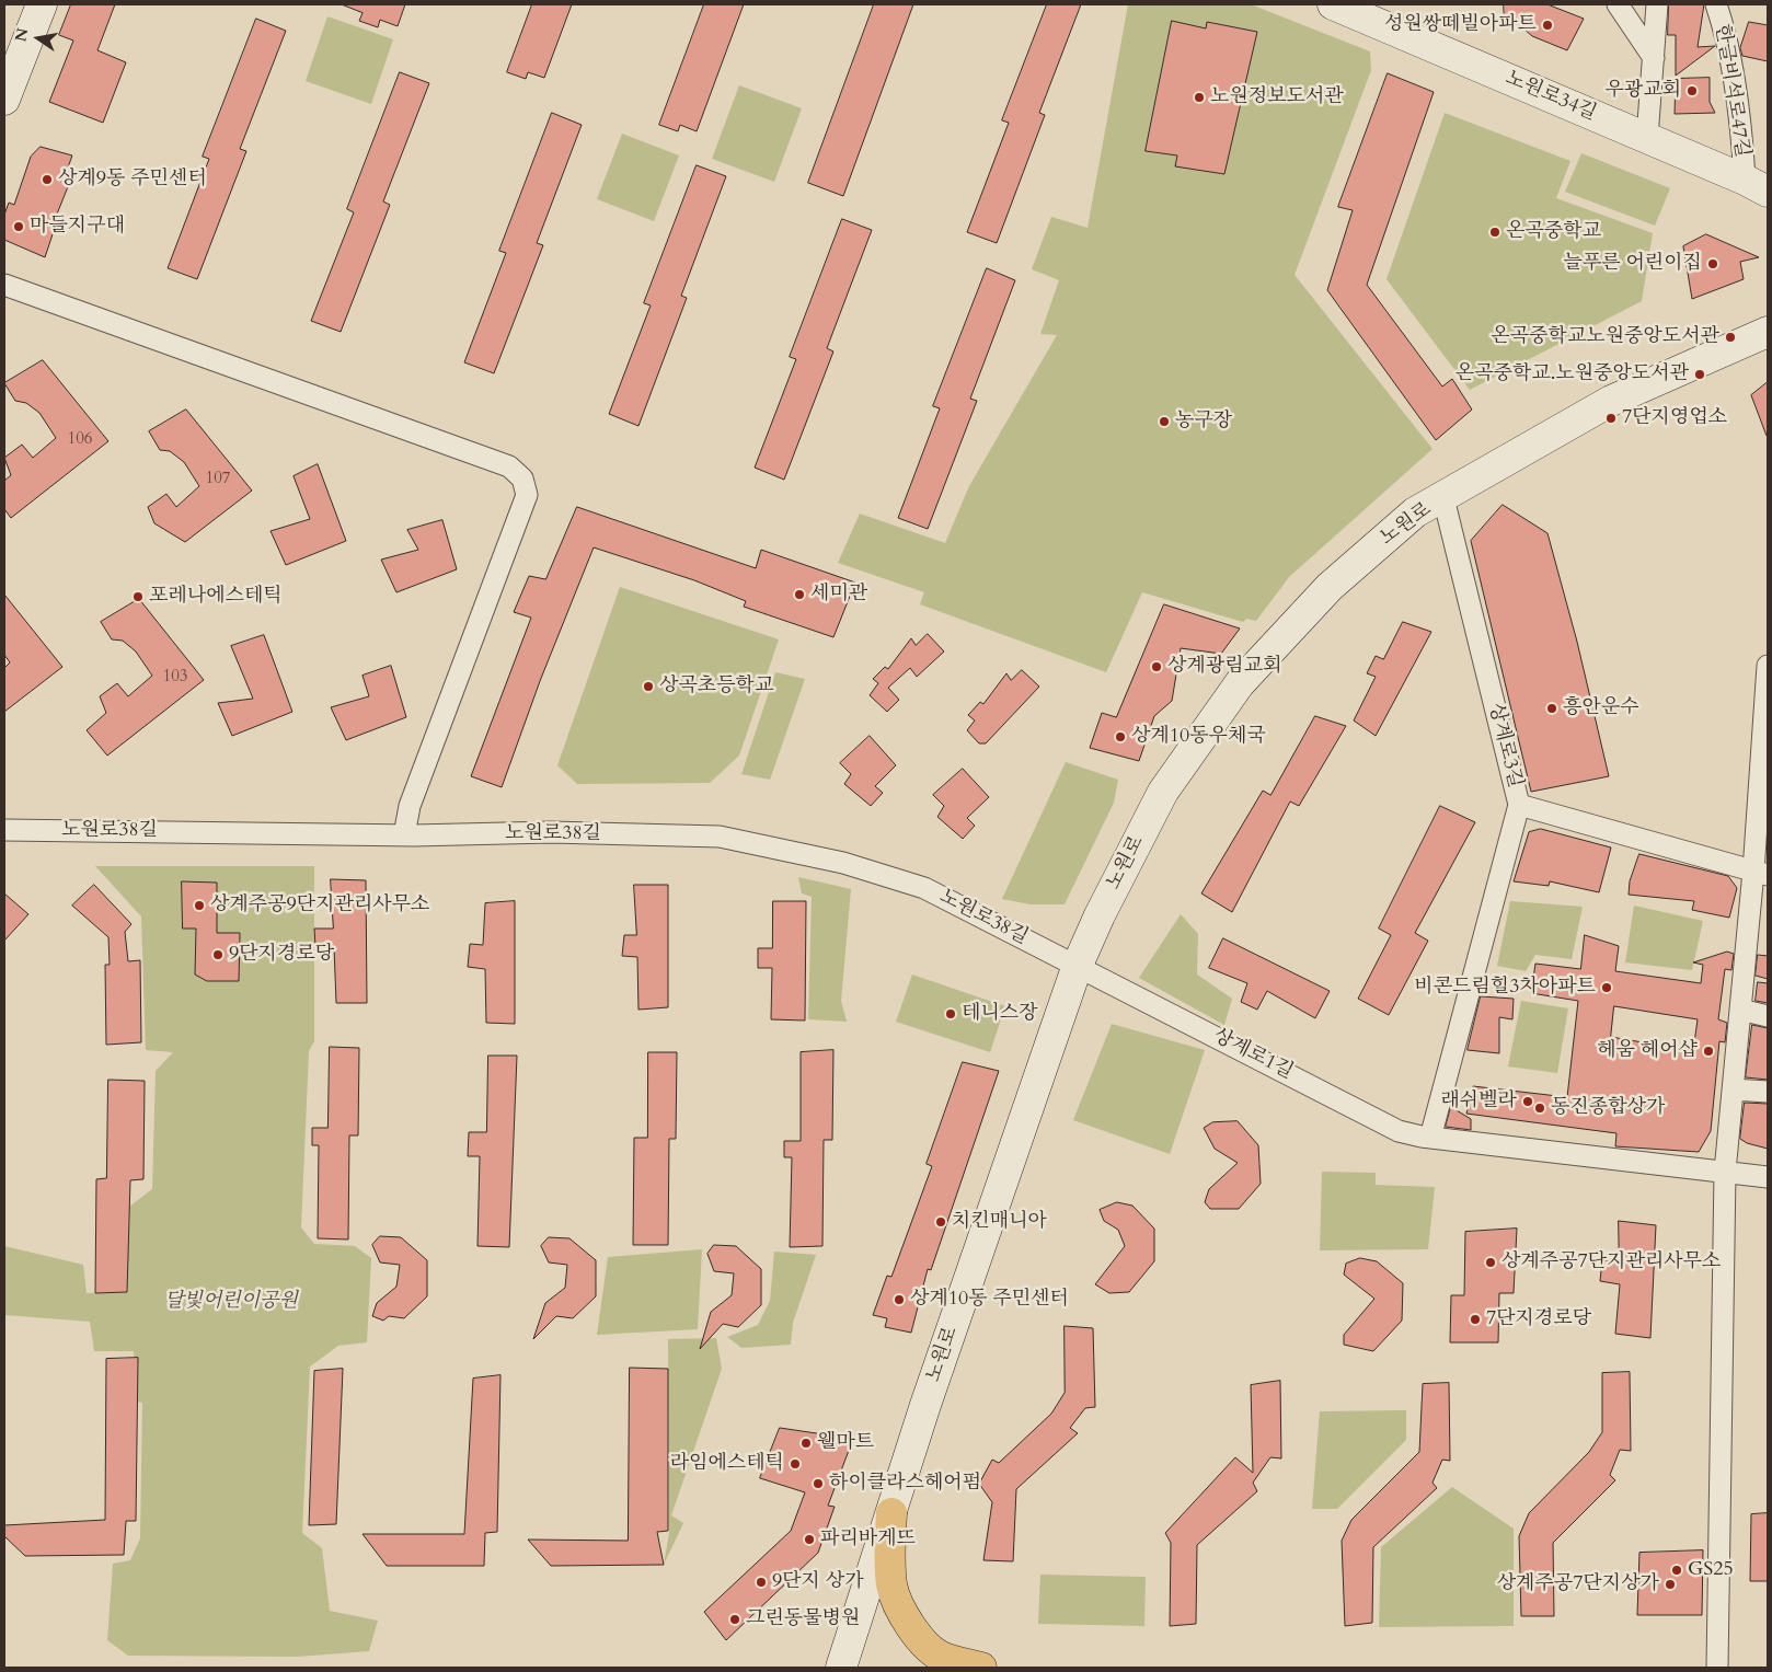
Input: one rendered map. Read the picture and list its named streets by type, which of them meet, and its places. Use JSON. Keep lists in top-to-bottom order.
{
  "streets": {
    "main road": ["노원로34길", "노원로"],
    "street": [
      "한글비석로47길",
      "상계로3길",
      "노원로38길",
      "상계로1길"
    ]
  },
  "crossings": [
    ["한글비석로47길", "노원로34길"],
    ["노원로", "상계로3길"],
    ["노원로", "노원로38길"],
    ["노원로", "상계로1길"],
    ["노원로38길", "상계로1길"]
  ],
  "parks": ["달빛어린이공원"],
  "places": [
    "성원쌍떼빌아파트",
    "우광교회",
    "노원정보도서관",
    "상계9동 주민센터",
    "마들지구대",
    "온곡중학교",
    "늘푸른 어린이집",
    "온곡중학교노원중앙도서관",
    "온곡중학교.노원중앙도서관",
    "7단지영업소",
    "농구장",
    "세미관",
    "포레나에스테틱",
    "상계광림교회",
    "상곡초등학교",
    "흥안운수",
    "상계10동우체국",
    "상계주공9단지관리사무소",
    "9단지경로당",
    "비콘드림힐3차아파트",
    "테니스장",
    "헤움 헤어샵",
    "래쉬벨라",
    "동진종합상가",
    "치킨매니아",
    "상계주공7단지관리사무소",
    "상계10동 주민센터",
    "7단지경로당",
    "웰마트",
    "라임에스테틱",
    "하이클라스헤어펌",
    "파리바게뜨",
    "GS25",
    "9단지 상가",
    "상계주공7단지상가",
    "그린동물병원"
  ],
  "house_numbers": ["106", "107", "103"],
  "north": "left"
}
